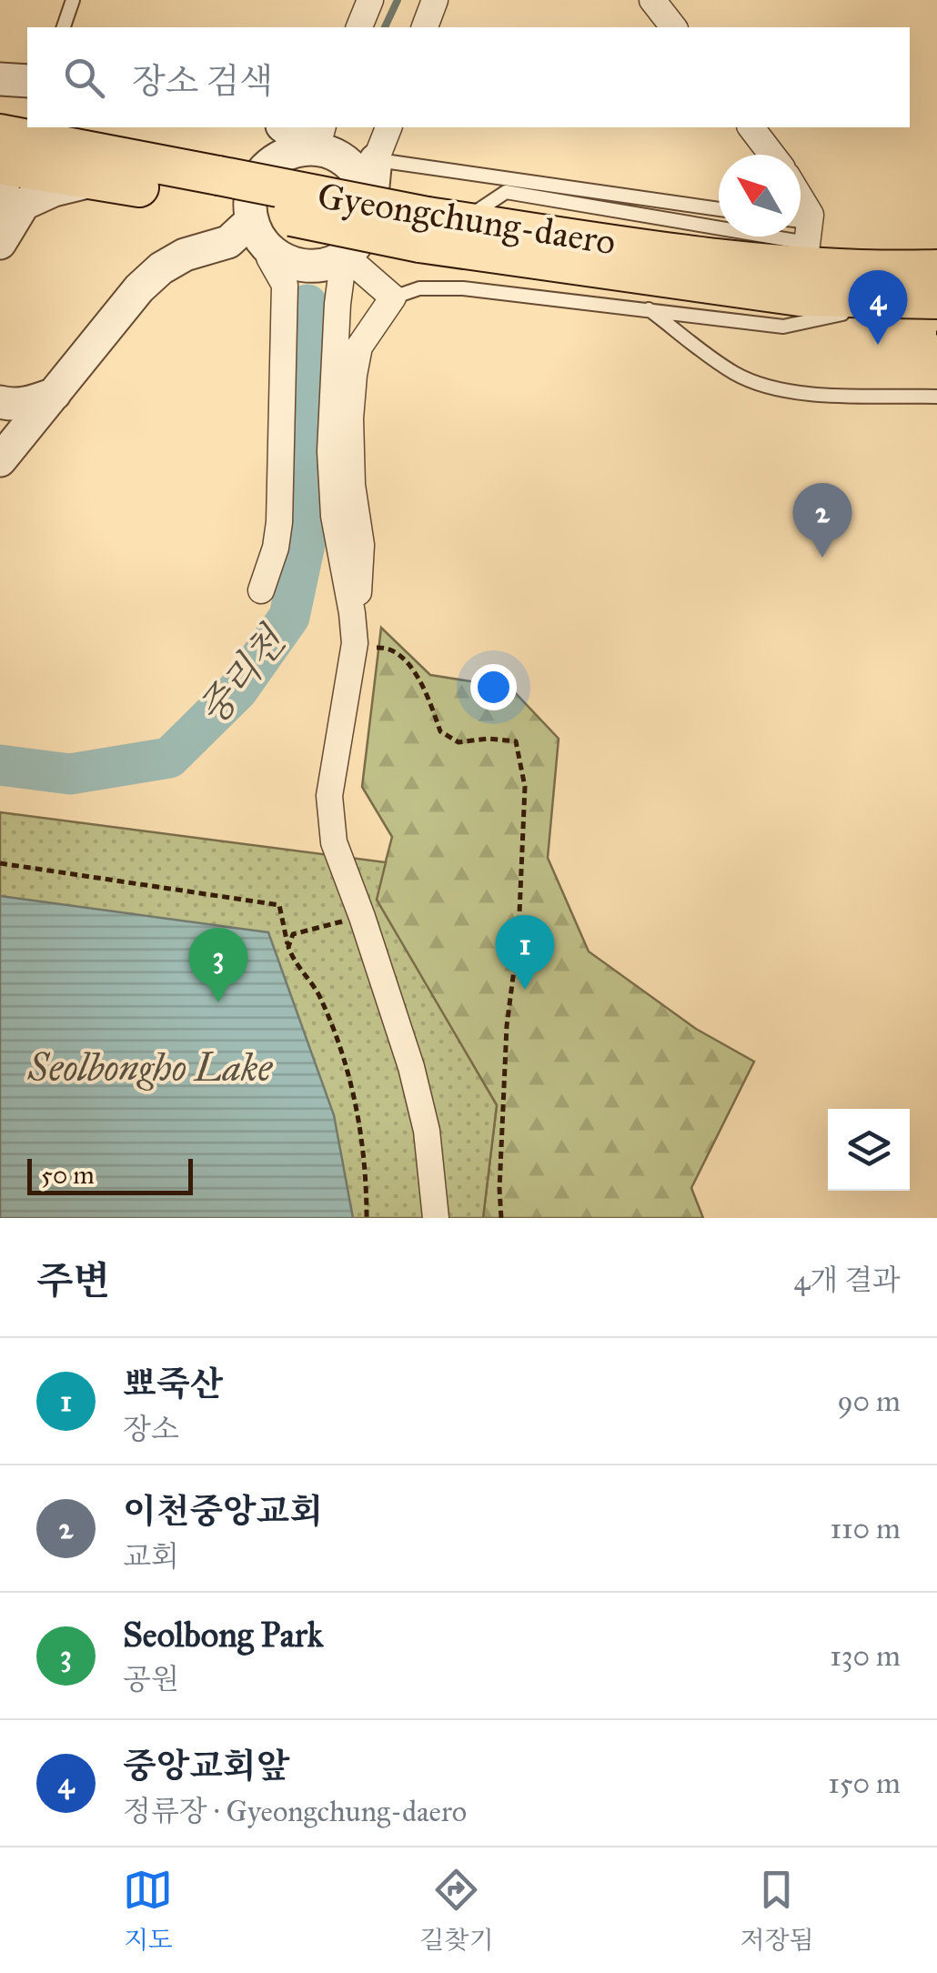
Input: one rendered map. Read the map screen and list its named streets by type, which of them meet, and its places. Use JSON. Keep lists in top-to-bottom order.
{
  "streets": {
    "main road": ["Gyeongchung-daero"]
  },
  "water": ["중리천", "Seolbongho Lake"],
  "scale_bar": "50 m",
  "north": "top left",
  "page": {
    "search": "장소 검색",
    "pins": [
      "4",
      "2",
      "1",
      "3"
    ],
    "scale": "50 m",
    "heading": ["주변", "4개 결과"],
    "list": [
      {
        "mark": "1",
        "name": "뾰죽산",
        "note": "장소",
        "value": "90 m"
      },
      {
        "mark": "2",
        "name": "이천중앙교회",
        "note": "교회",
        "value": "110 m"
      },
      {
        "mark": "3",
        "name": "Seolbong Park",
        "note": "공원",
        "value": "130 m"
      },
      {
        "mark": "4",
        "name": "중앙교회앞",
        "note": "정류장 · Gyeongchung-daero",
        "value": "150 m"
      }
    ],
    "nav": ["지도", "길찾기", "저장됨"]
  }
}
